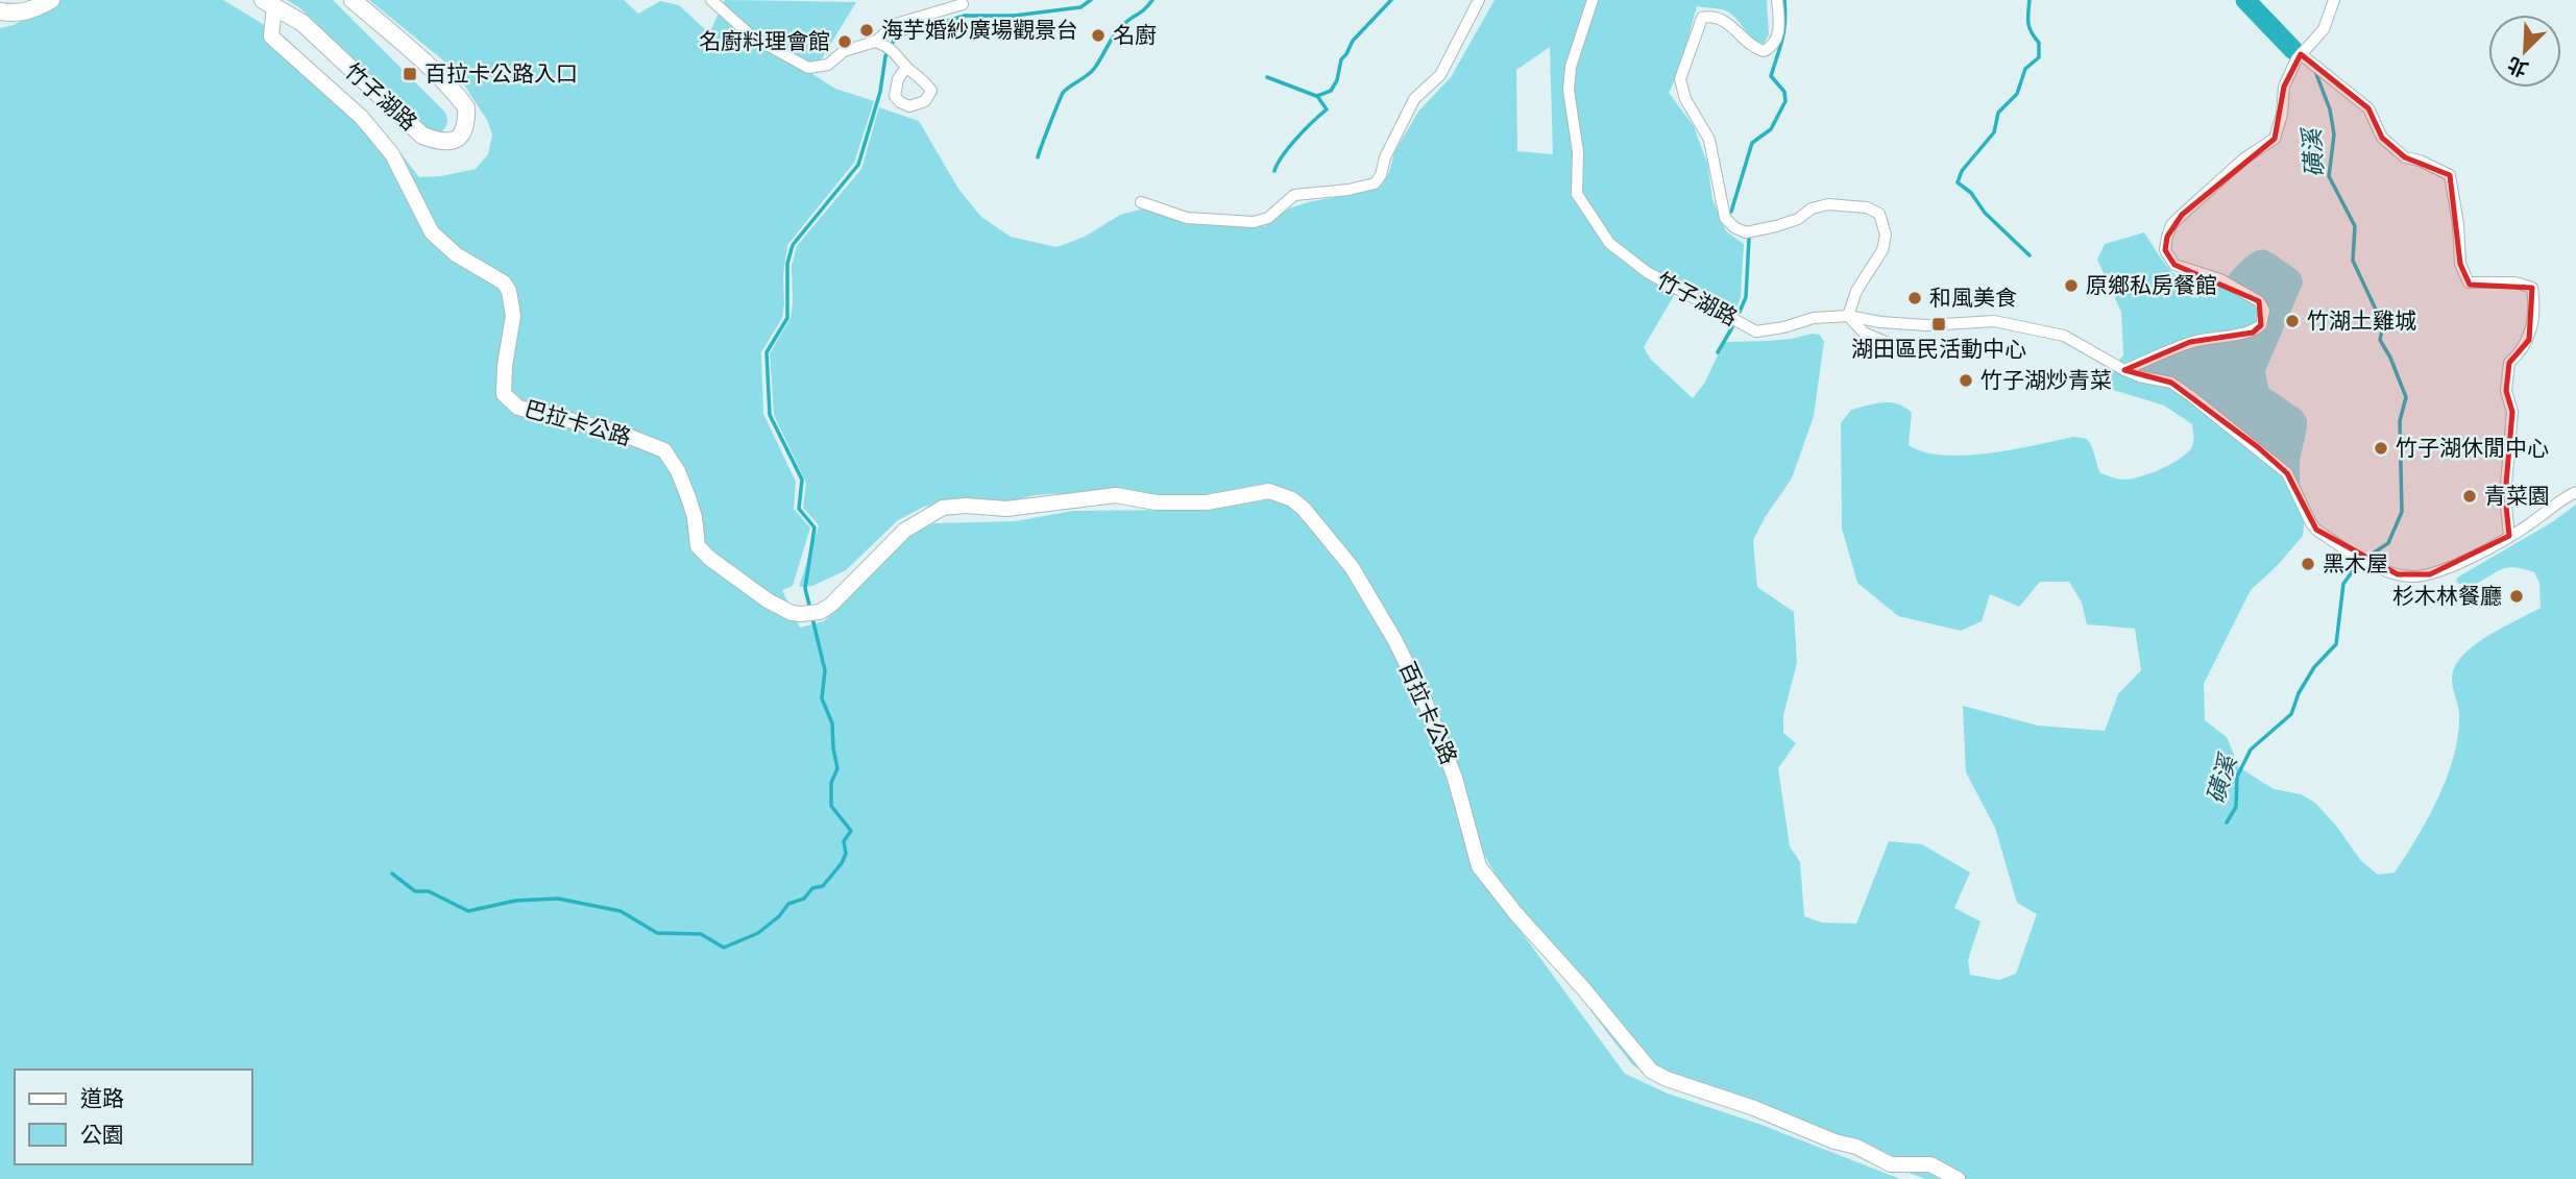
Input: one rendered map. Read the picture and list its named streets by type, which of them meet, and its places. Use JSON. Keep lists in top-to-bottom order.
{
  "streets": {
    "main road": ["竹子湖路", "巴拉卡公路", "百拉卡公路"]
  },
  "crossings": [
    ["竹子湖路", "巴拉卡公路"],
    ["巴拉卡公路", "百拉卡公路"]
  ],
  "water": ["磺溪"],
  "places": {
    "other": [
      "海芋婚紗廣場觀景台",
      "名廚",
      "名廚料理會館",
      "原鄉私房餐館",
      "和風美食",
      "竹湖土雞城",
      "竹子湖炒青菜",
      "竹子湖休閒中心",
      "青菜園",
      "黑木屋",
      "杉木林餐廳"
    ],
    "transit": ["百拉卡公路入口", "湖田區民活動中心"]
  },
  "legend": ["道路", "公園"],
  "north": "bottom left"
}
